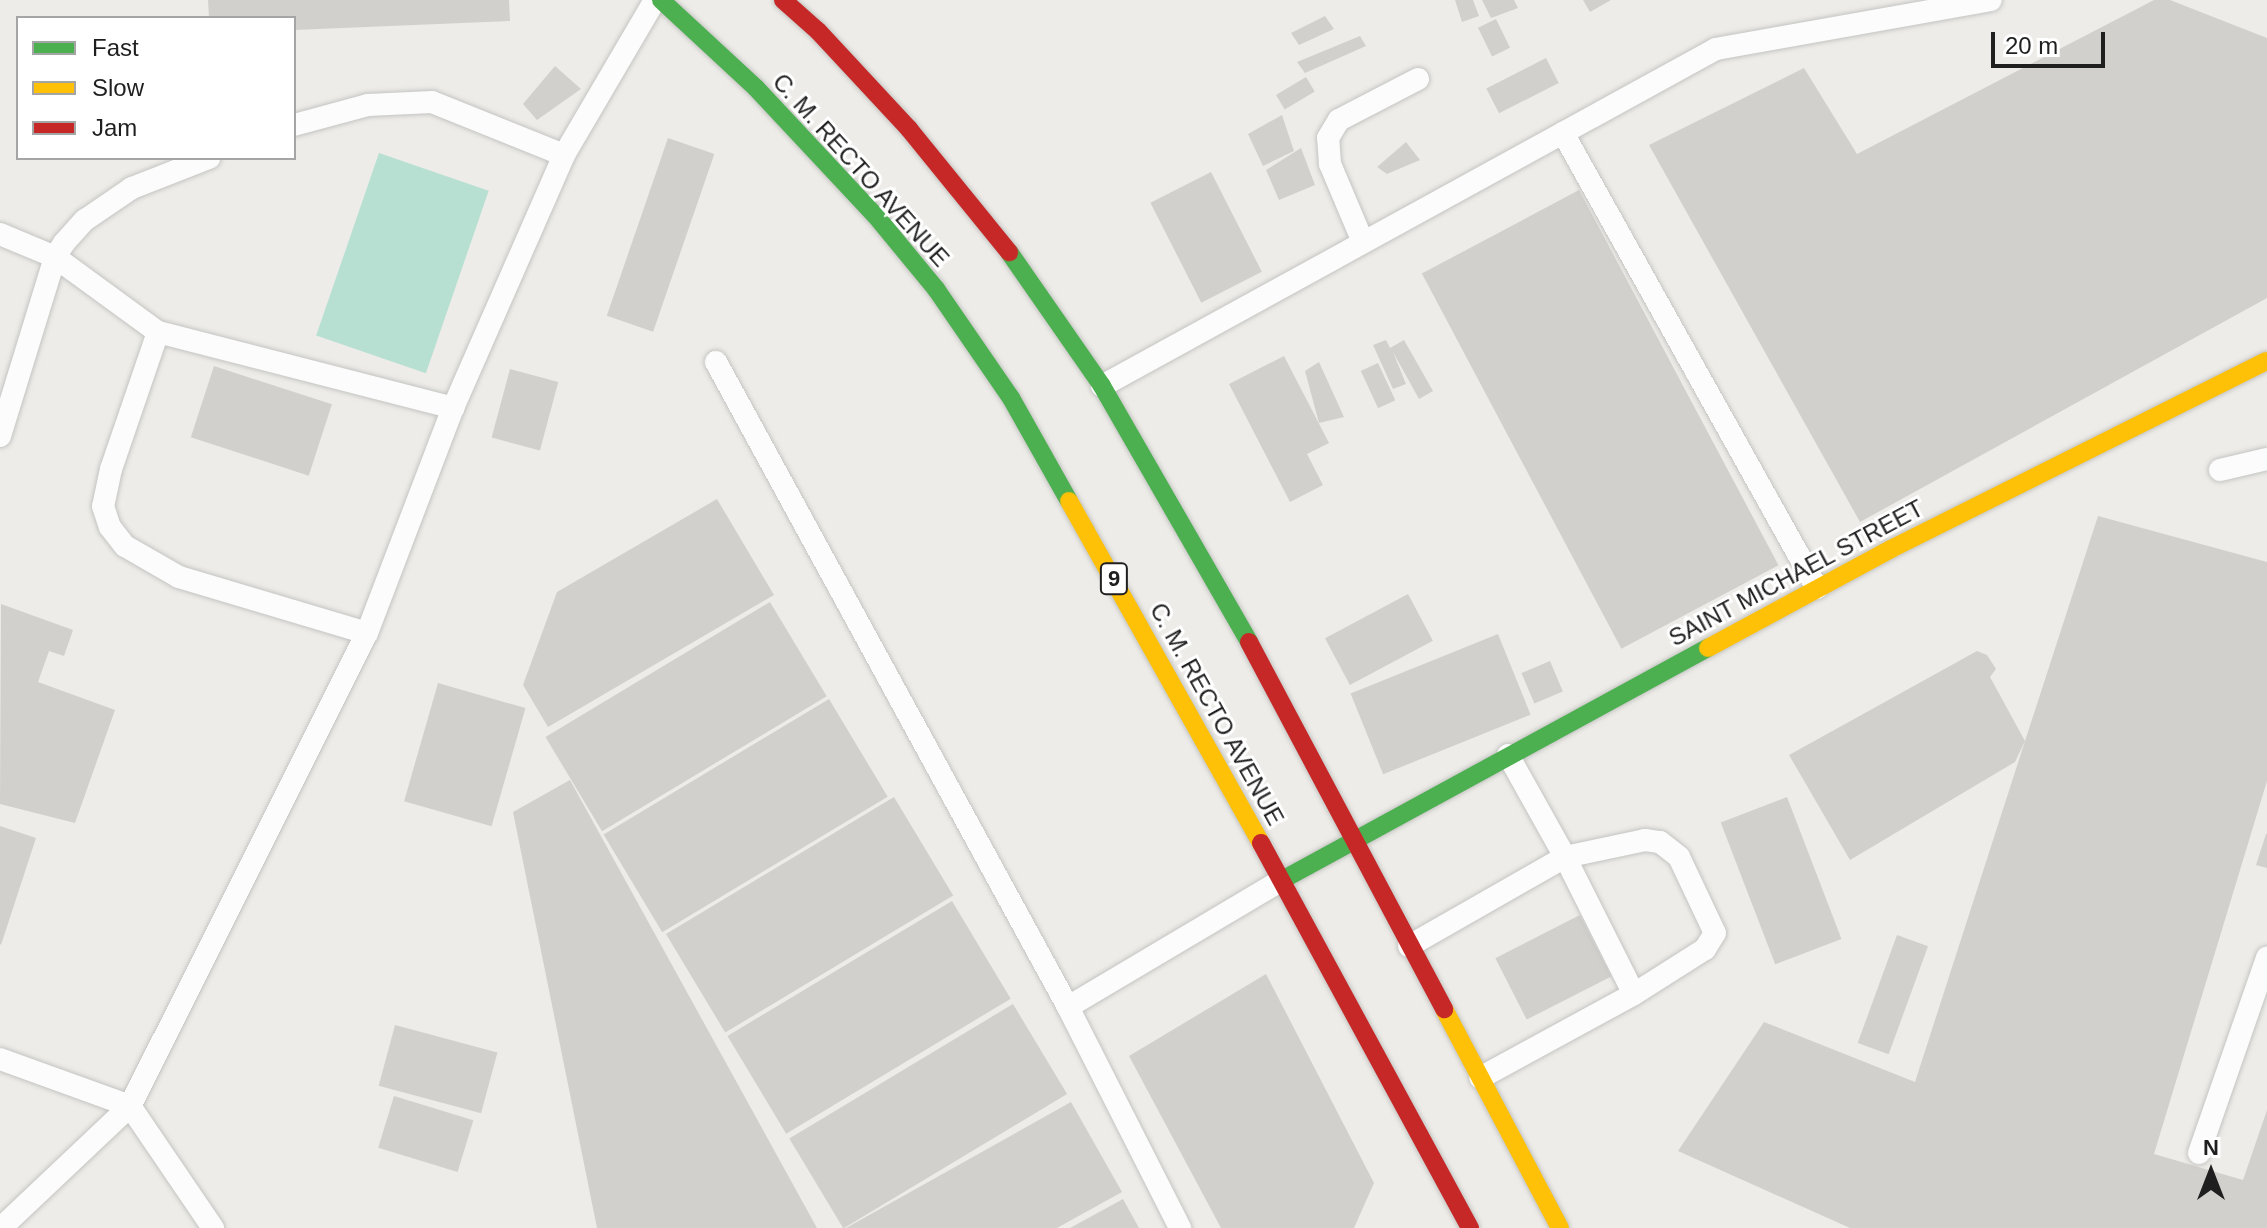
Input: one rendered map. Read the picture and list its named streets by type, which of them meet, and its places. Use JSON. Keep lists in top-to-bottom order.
{
  "streets": {
    "main road": ["C. M. RECTO AVENUE", "SAINT MICHAEL STREET", "9"]
  },
  "crossings": [
    ["C. M. RECTO AVENUE", "SAINT MICHAEL STREET"]
  ],
  "legend": ["Fast", "Slow", "Jam"],
  "scale_bar": "20 m",
  "north": "top"
}
